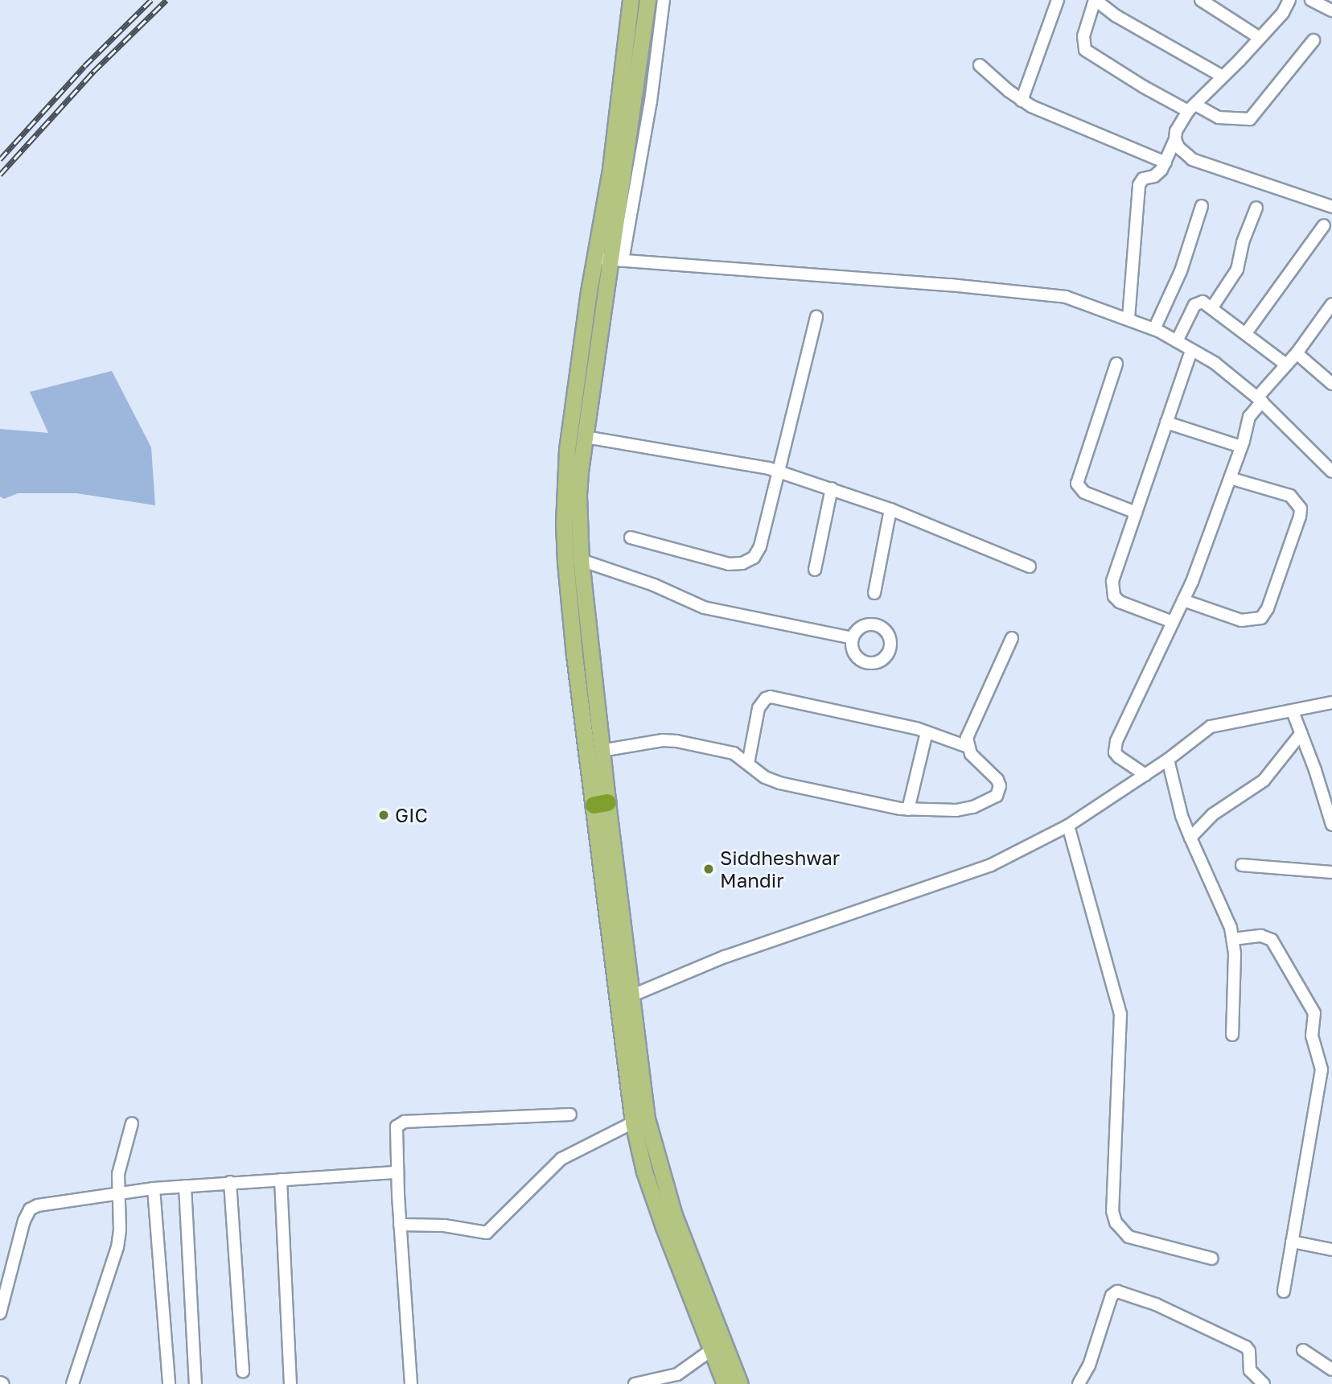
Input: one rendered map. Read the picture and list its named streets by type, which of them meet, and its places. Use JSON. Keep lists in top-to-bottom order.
{
  "places": ["GIC", "Siddheshwar Mandir"]
}
